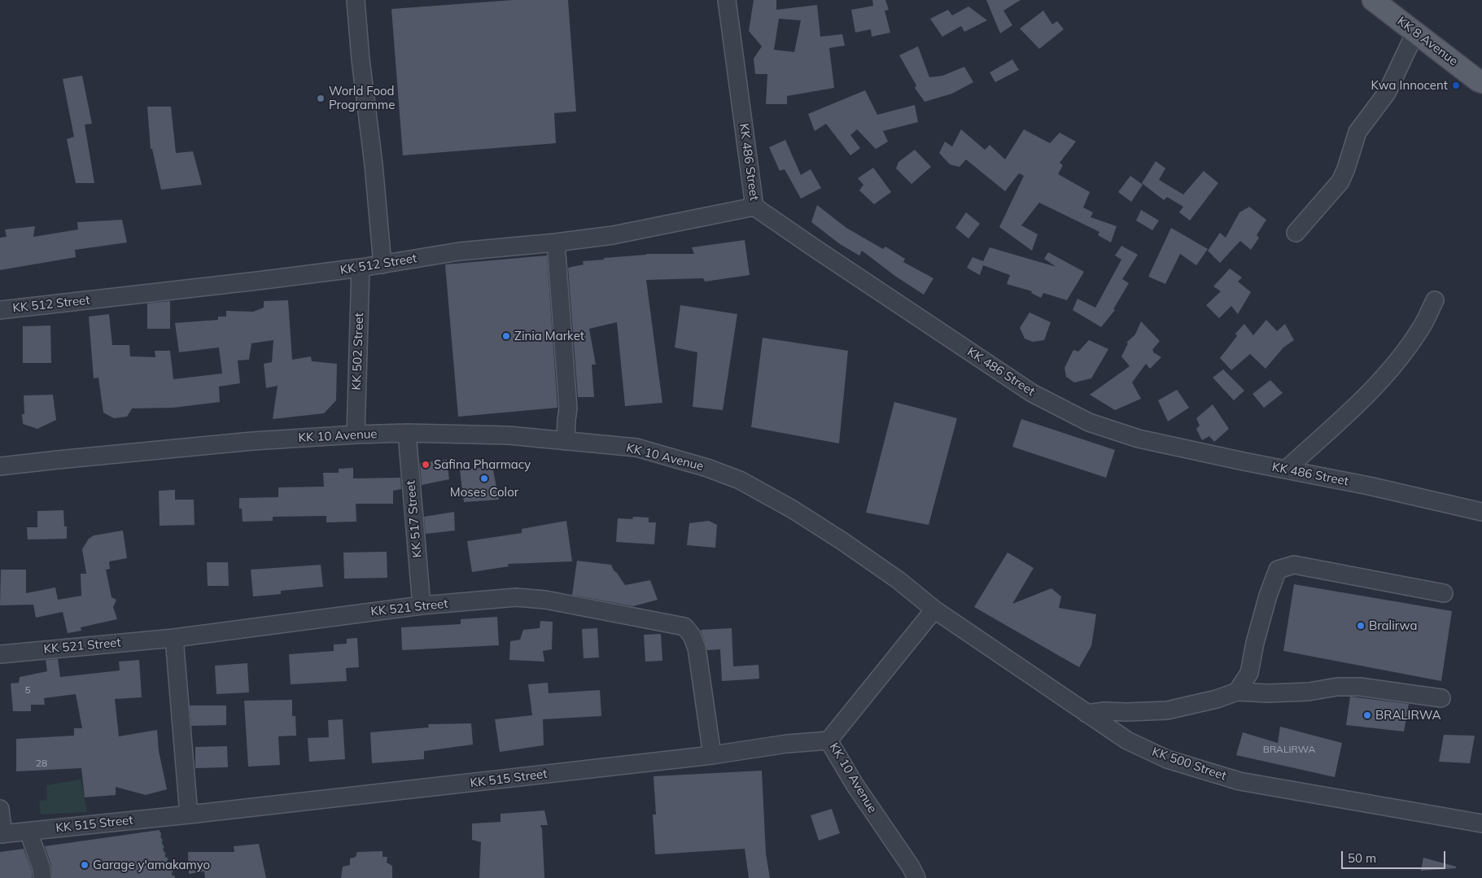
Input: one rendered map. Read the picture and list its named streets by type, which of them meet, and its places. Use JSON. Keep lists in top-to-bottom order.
{
  "streets": {
    "main road": ["KK 8 Avenue"],
    "street": [
      "KK 486 Street",
      "KK 512 Street",
      "KK 502 Street",
      "KK 10 Avenue",
      "KK 517 Street",
      "KK 521 Street",
      "KK 500 Street",
      "KK 515 Street"
    ]
  },
  "crossings": [
    ["KK 486 Street", "KK 512 Street"],
    ["KK 512 Street", "KK 502 Street"],
    ["KK 502 Street", "KK 10 Avenue"],
    ["KK 10 Avenue", "KK 517 Street"],
    ["KK 10 Avenue", "KK 500 Street"],
    ["KK 10 Avenue", "KK 515 Street"],
    ["KK 517 Street", "KK 521 Street"],
    ["KK 521 Street", "KK 515 Street"]
  ],
  "places": [
    "Kwa Innocent",
    "World Food Programme",
    "Zinia Market",
    "Safina Pharmacy",
    "Moses Color",
    "Bralirwa",
    "BRALIRWA",
    "Garage y'amakamyo"
  ],
  "house_numbers": ["5", "BRALIRWA", "28"],
  "scale_bar": "50 m"
}
